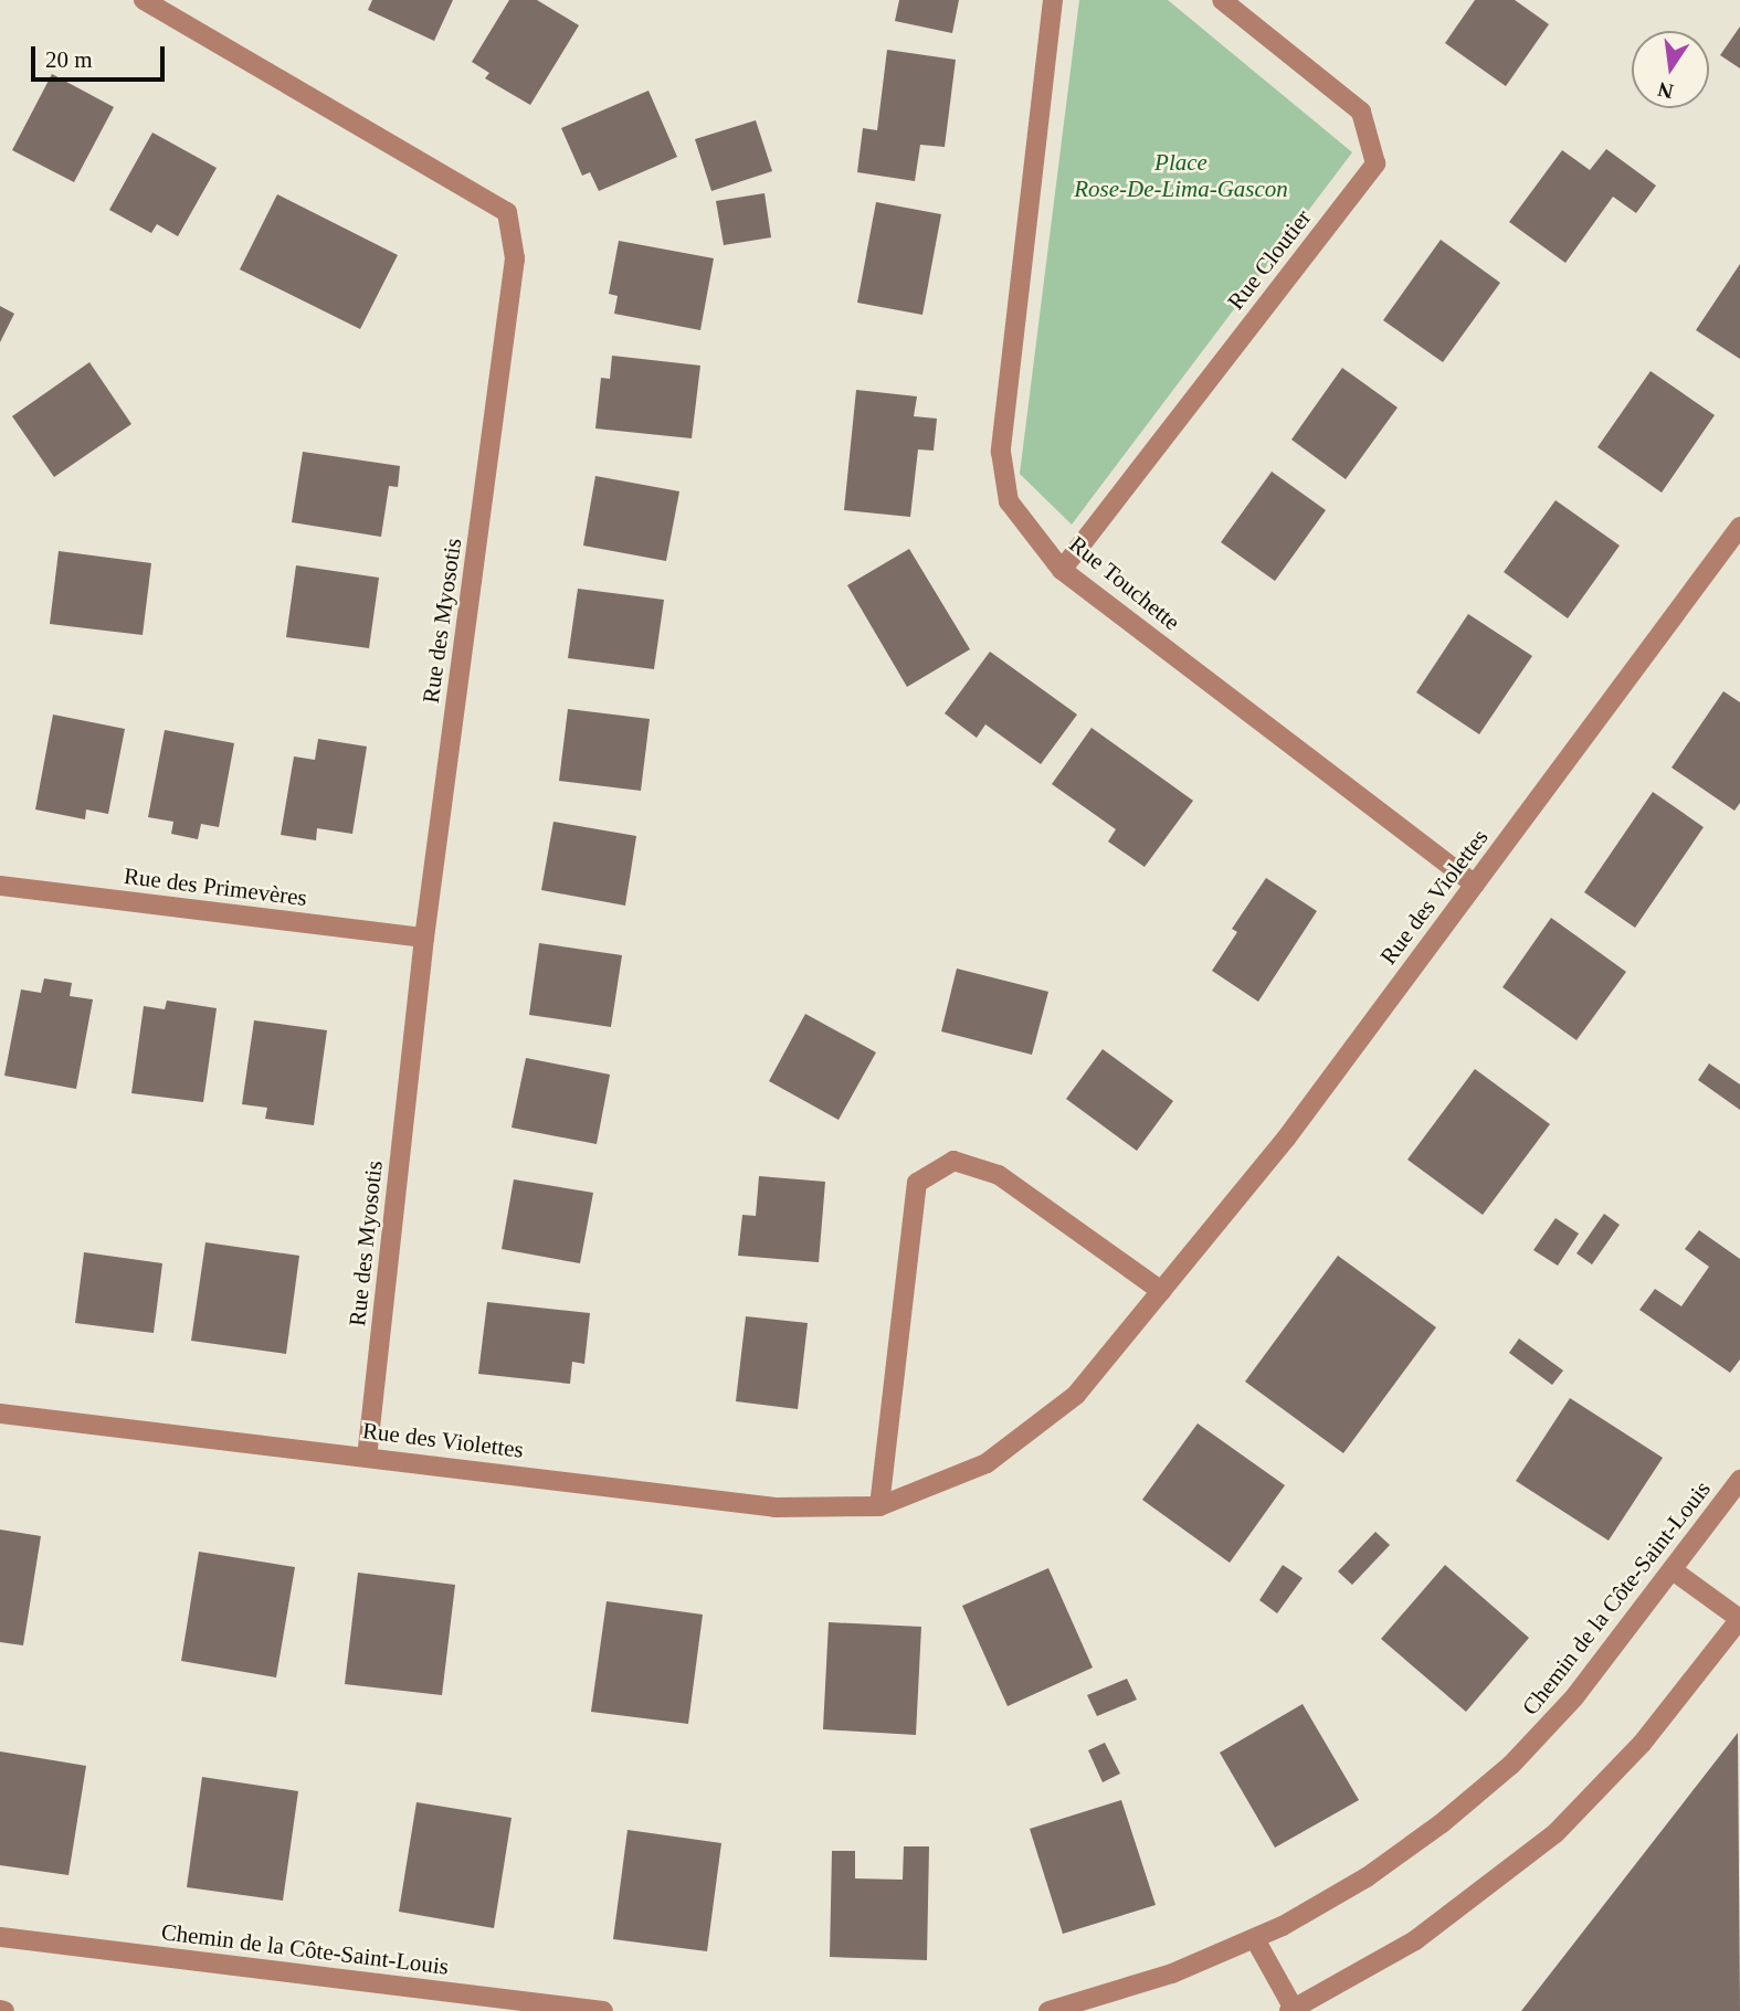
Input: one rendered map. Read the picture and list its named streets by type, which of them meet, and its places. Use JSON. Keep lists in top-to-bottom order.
{
  "streets": {
    "street": [
      "Rue Cloutier",
      "Rue Touchette",
      "Rue des Myosotis",
      "Rue des Primevères",
      "Rue des Violettes",
      "Chemin de la Côte-Saint-Louis"
    ]
  },
  "crossings": [
    ["Rue Cloutier", "Rue Touchette"],
    ["Rue Touchette", "Rue des Violettes"],
    ["Rue des Myosotis", "Rue des Primevères"],
    ["Rue des Myosotis", "Rue des Violettes"]
  ],
  "parks": ["Place Rose-De-Lima-Gascon"],
  "scale_bar": "20 m",
  "north": "bottom"
}
